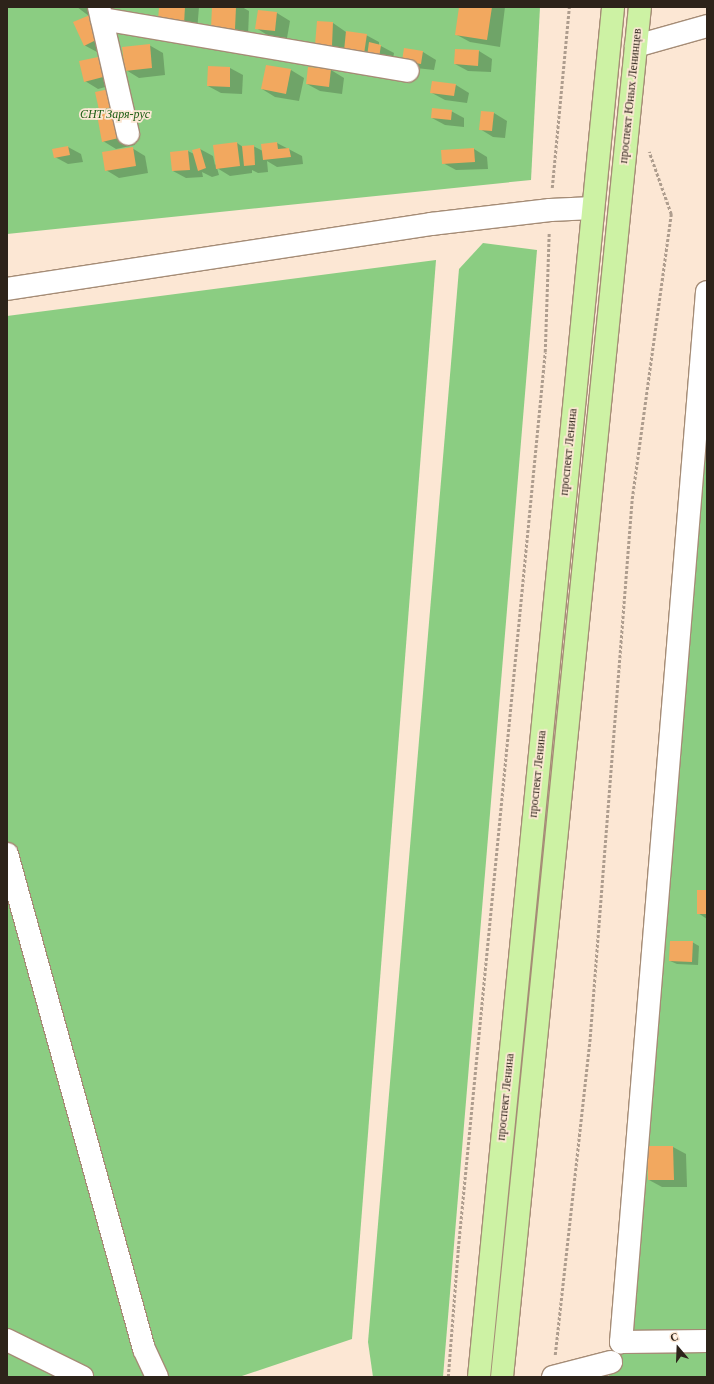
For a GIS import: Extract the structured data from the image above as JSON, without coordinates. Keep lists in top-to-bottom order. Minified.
{"streets":{"main road":["проспект Юных Ленинцев","проспект Ленина"]},"crossings":[["проспект Юных Ленинцев","проспект Ленина"]],"parks":["СНТ Заря-рус"],"north":"top"}
